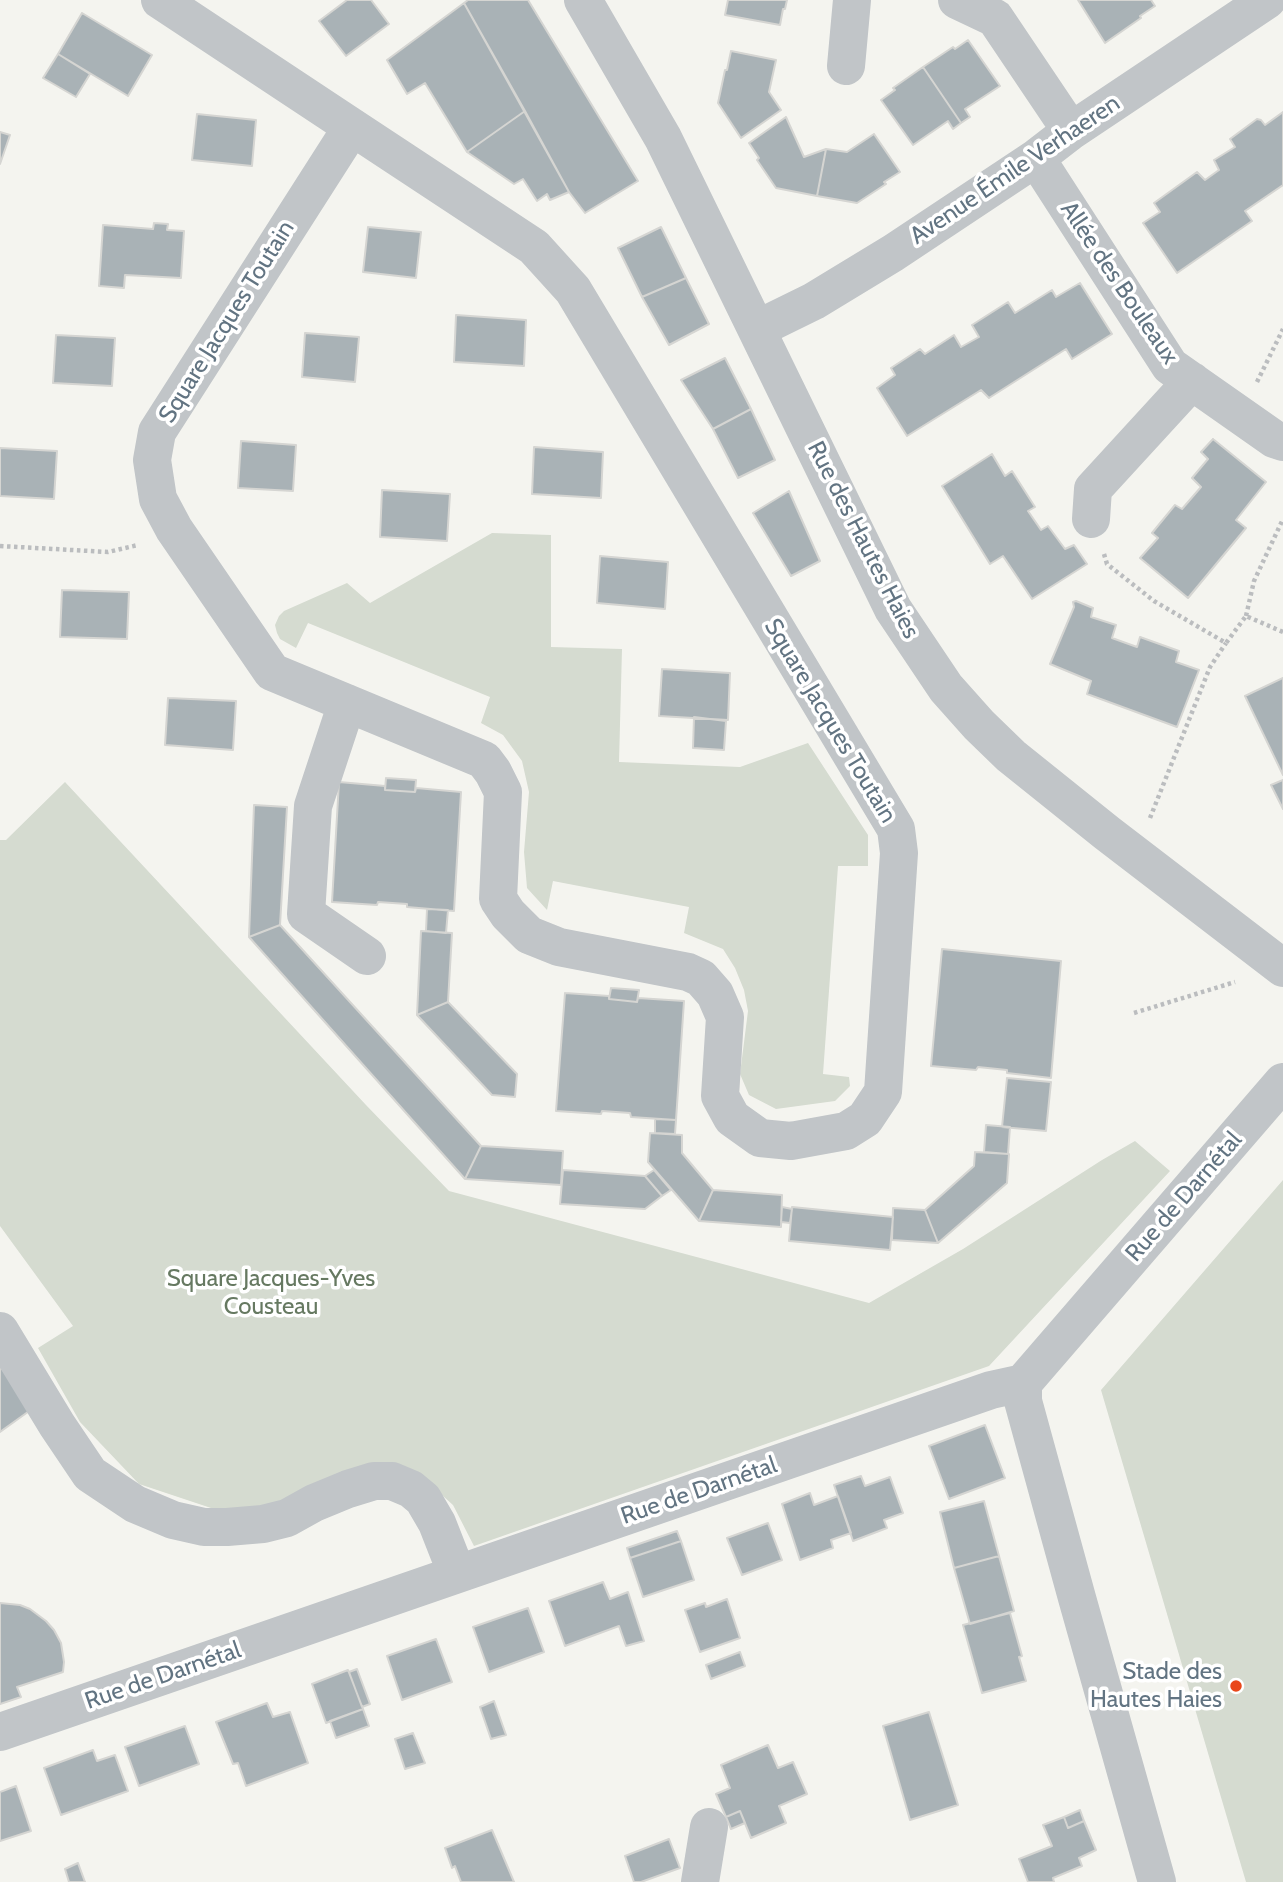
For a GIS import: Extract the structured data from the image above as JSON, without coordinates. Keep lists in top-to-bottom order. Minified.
{"streets":{"street":["Avenue Émile Verhaeren","Allée des Bouleaux","Square Jacques Toutain","Rue des Hautes Haies","Rue de Darnétal"]},"crossings":[["Avenue Émile Verhaeren","Allée des Bouleaux"],["Avenue Émile Verhaeren","Rue des Hautes Haies"]],"parks":["Square Jacques-Yves Cousteau"],"places":["Stade des Hautes Haies"]}
